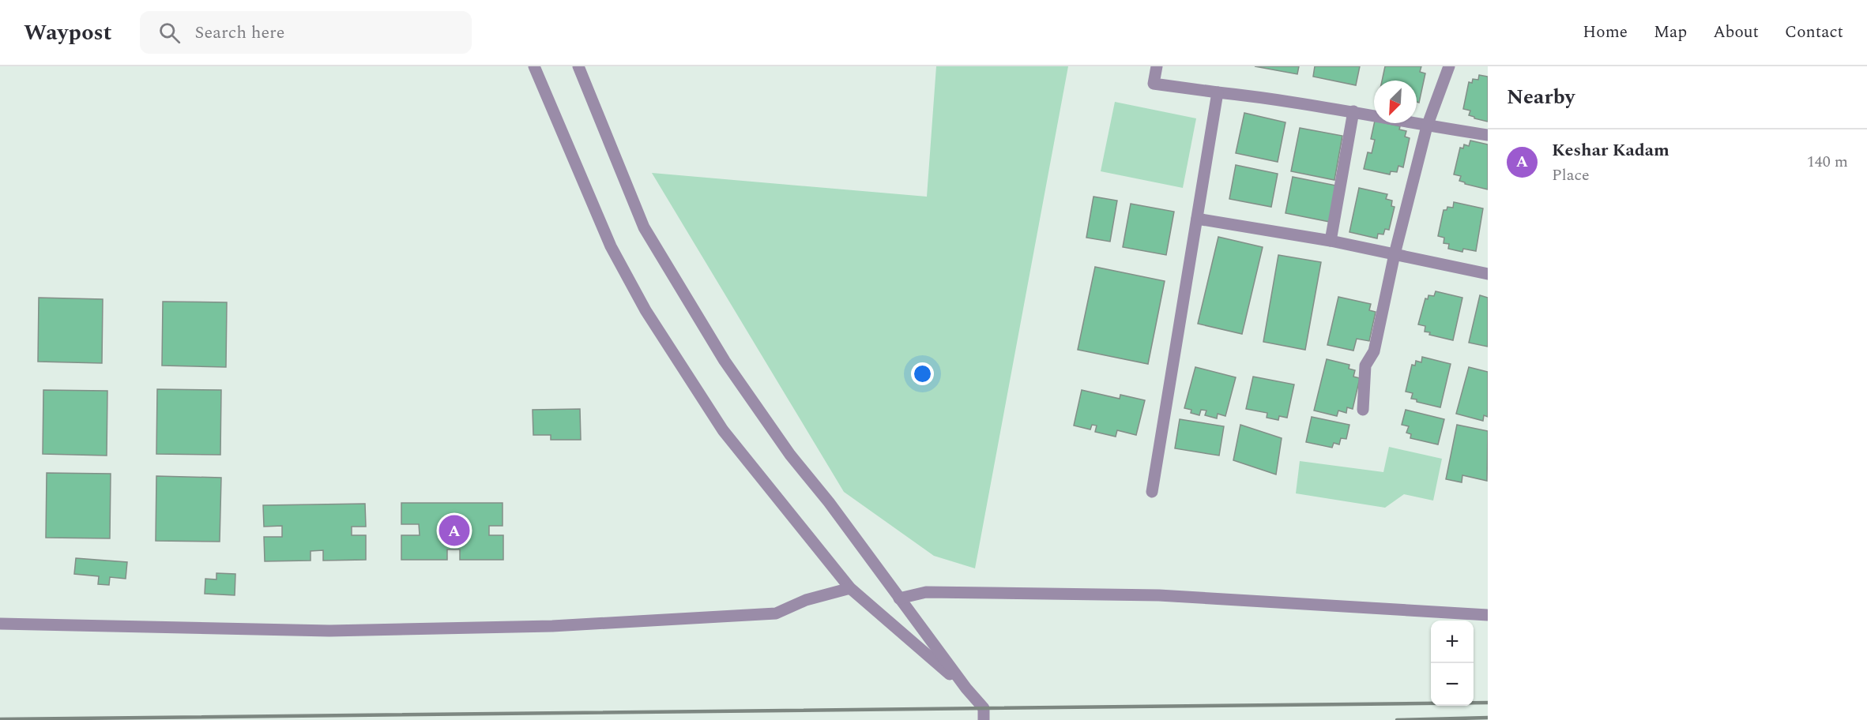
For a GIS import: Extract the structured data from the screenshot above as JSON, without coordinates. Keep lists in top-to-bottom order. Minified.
{"north":"bottom left","page":{"header":"Waypost","search":"Search here","nav":["Home","Map","About","Contact"],"heading":"Nearby","list":[{"mark":"A","name":"Keshar Kadam","note":"Place","value":"140 m"}],"pins":"A","map_buttons":["+","−"]}}
